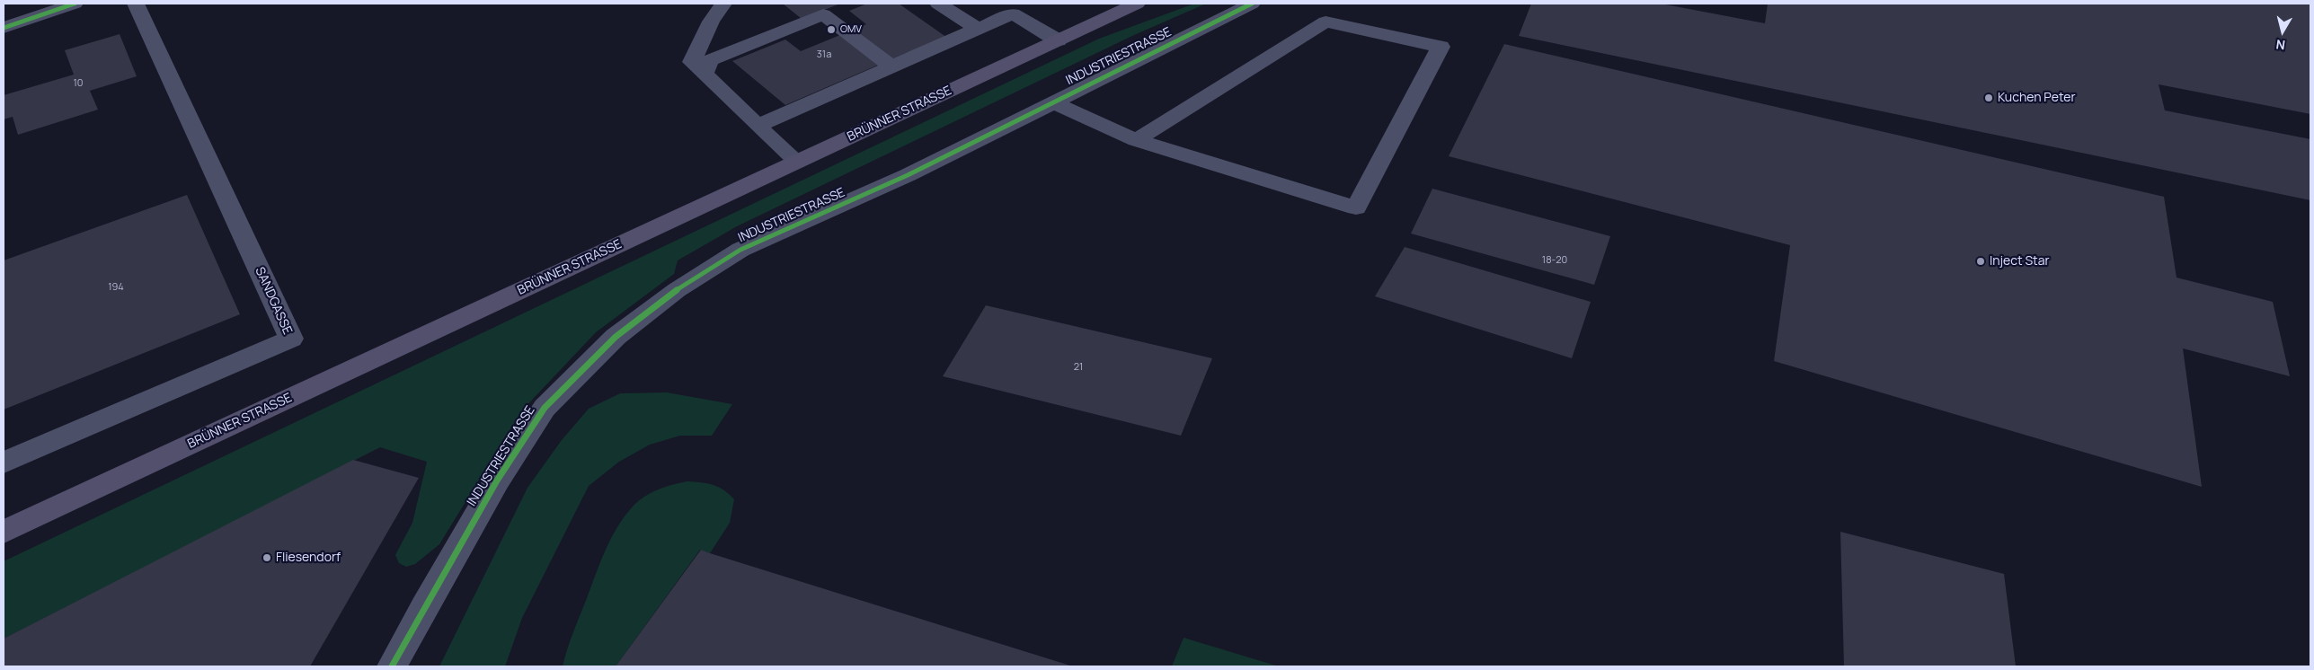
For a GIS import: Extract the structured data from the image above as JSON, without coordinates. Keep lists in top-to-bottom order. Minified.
{"streets":{"main road":["BRÜNNER STRASSE"],"street":["INDUSTRIESTRASSE","SANDGASSE"]},"places":["OMV","Kuchen Peter","Inject Star","Fliesendorf"],"house_numbers":["31a","10","18-20","194","21"],"north":"bottom"}
